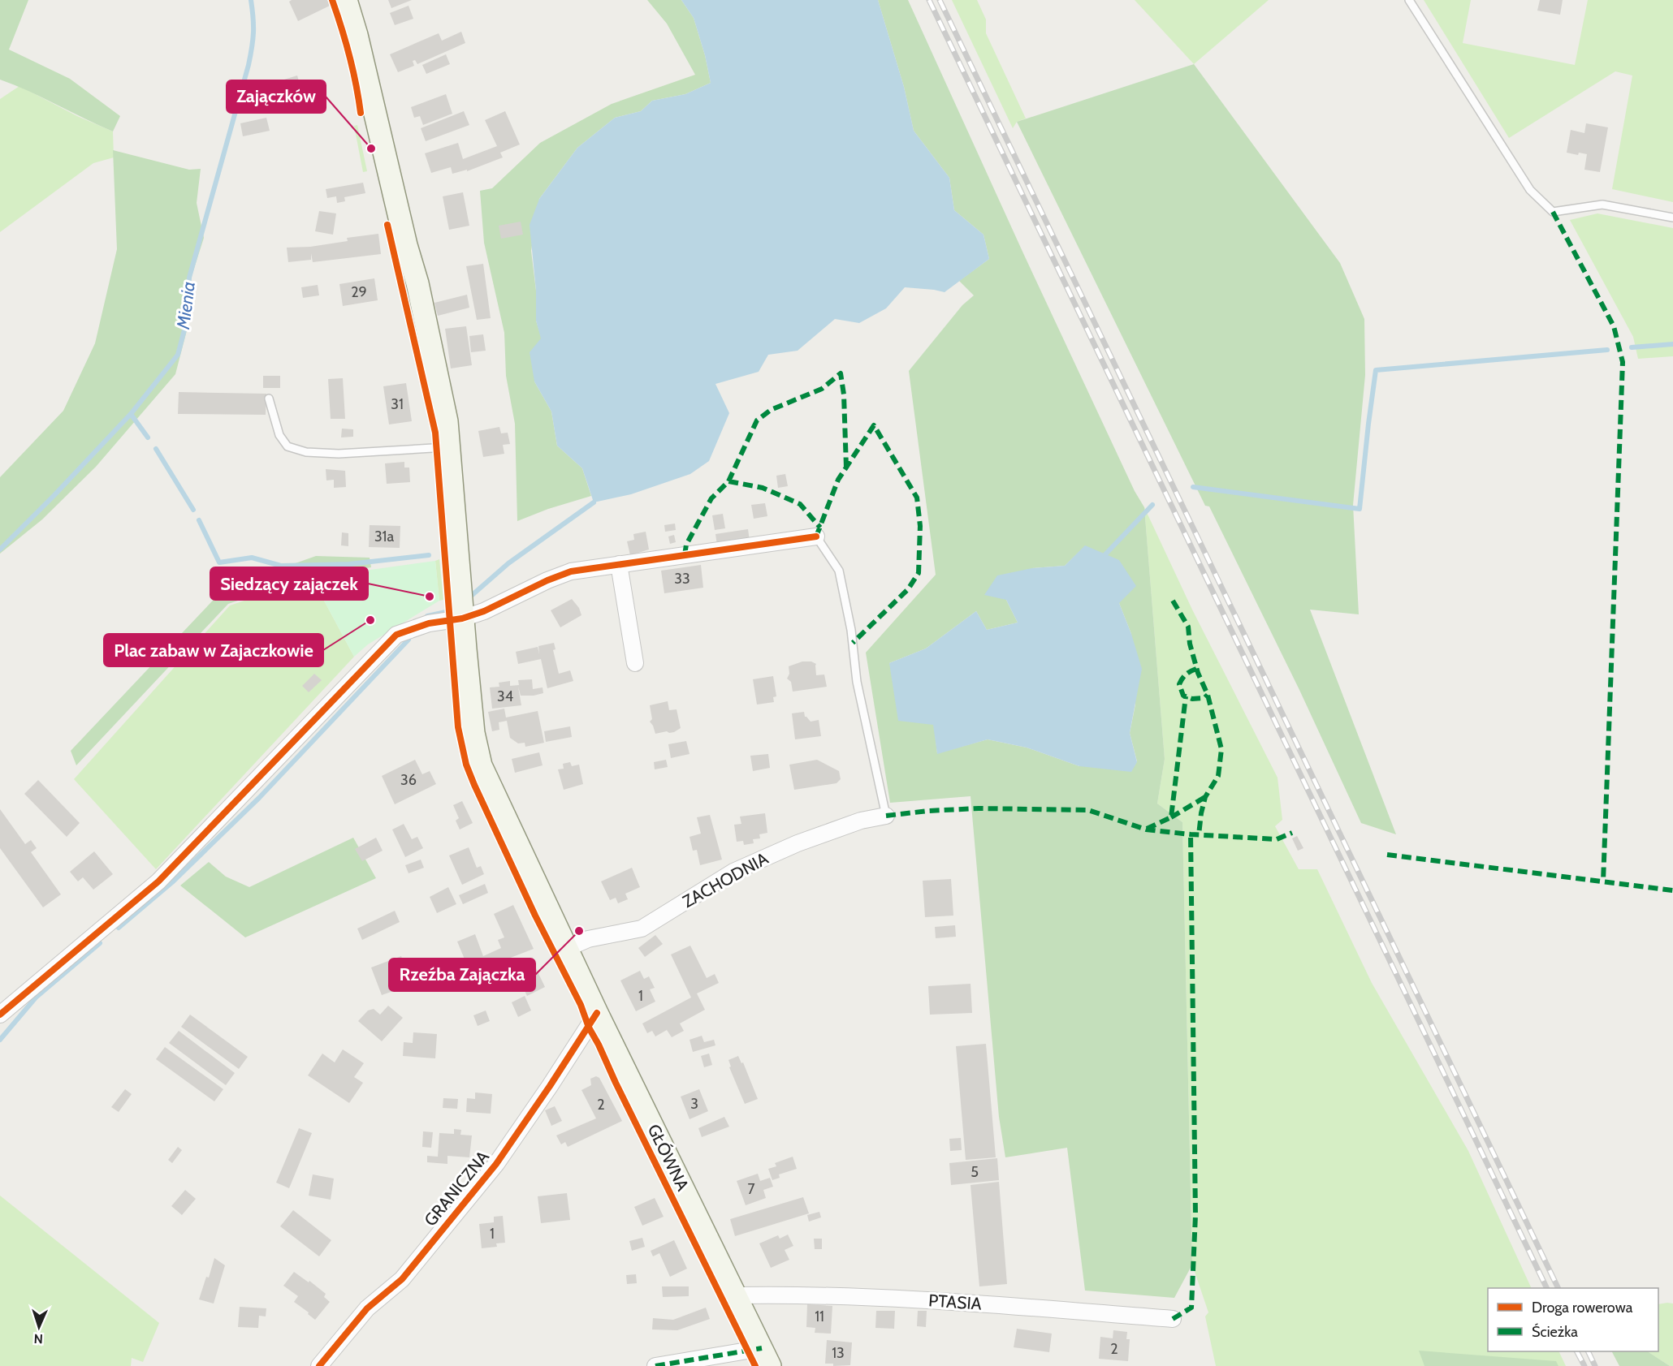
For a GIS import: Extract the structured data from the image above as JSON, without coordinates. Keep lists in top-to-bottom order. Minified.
{"streets":{"main road":["GŁÓWNA"],"street":["ZACHODNIA","GRANICZNA","PTASIA"]},"crossings":[["ZACHODNIA","GŁÓWNA"],["GŁÓWNA","GRANICZNA"],["GŁÓWNA","PTASIA"]],"water":["Mienia"],"places":["Zajączków","Siedzący zajączek","Plac zabaw w Zajaczkowie","Rzeźba Zajączka"],"house_numbers":["29","31","31a","33","34","36","1","3","2","5","7","1","11","2","13"],"legend":["Droga rowerowa","Ścieżka"],"north":"bottom"}
